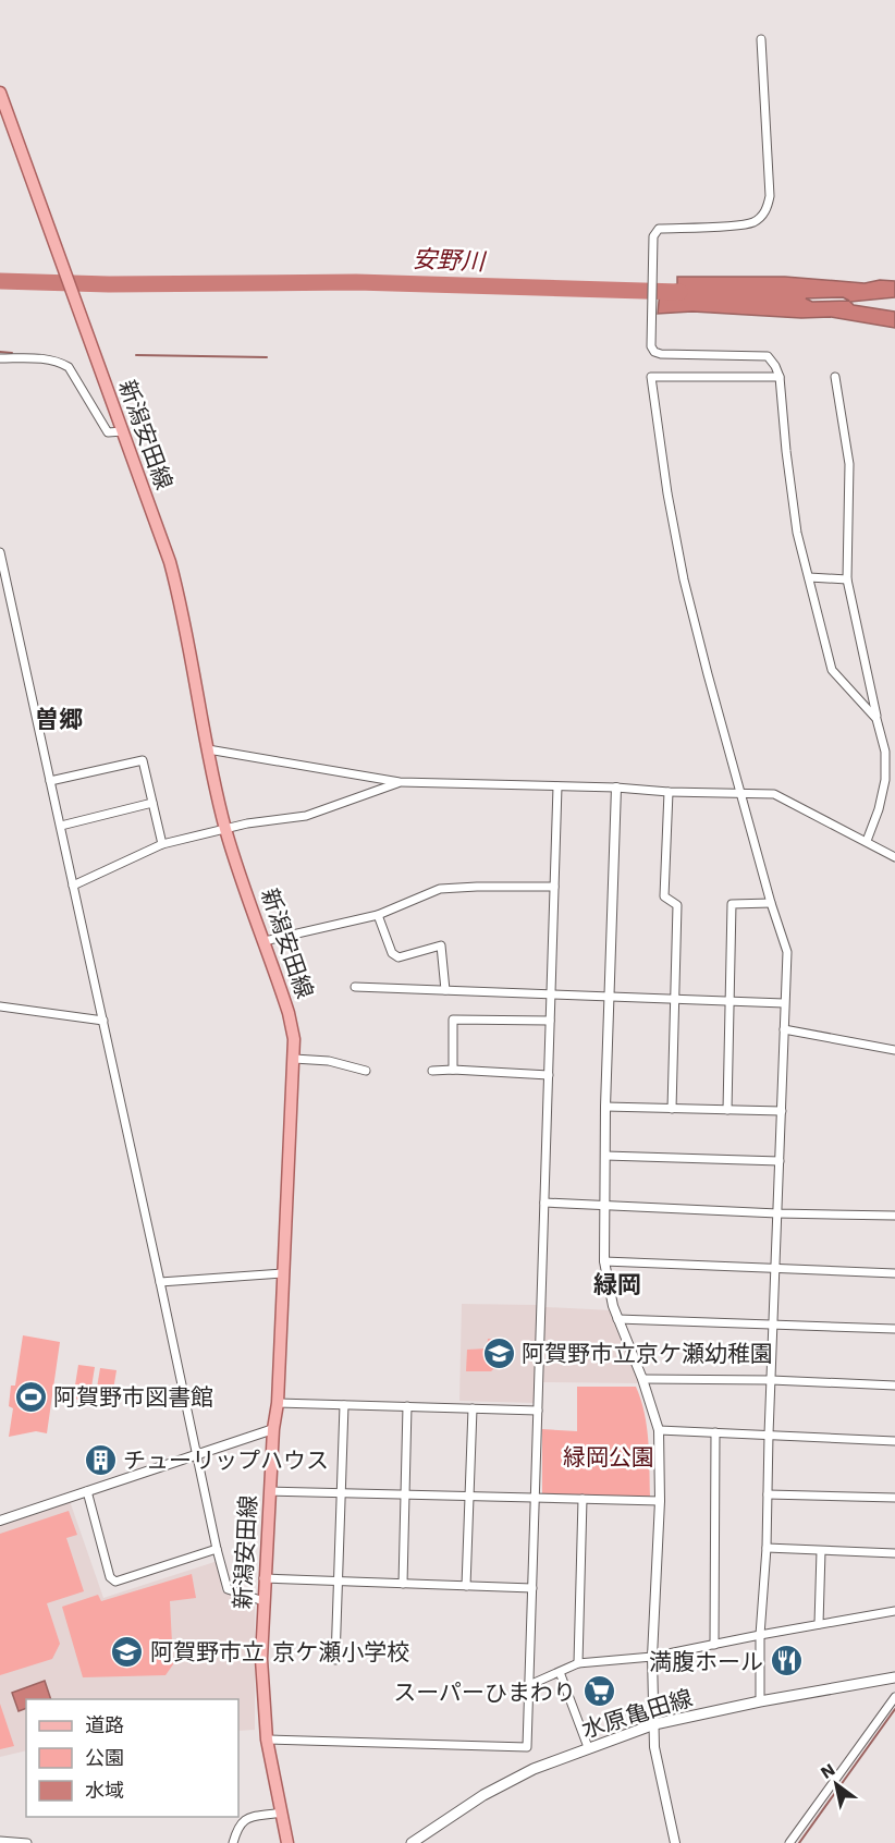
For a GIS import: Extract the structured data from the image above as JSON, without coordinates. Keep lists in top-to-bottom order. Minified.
{"streets":{"main road":["新潟安田線","水原亀田線"]},"districts":["曽郷","緑岡"],"water":["安野川"],"parks":["緑岡公園"],"places":{"school or university":["阿賀野市立京ケ瀬幼稚園","阿賀野市立 京ケ瀬小学校"],"sports":["阿賀野市図書館"],"building":["チューリップハウス"],"restaurant":["満腹ホール"],"supermarket":["スーパーひまわり"]},"legend":["道路","公園","水域"],"north":"top left"}
